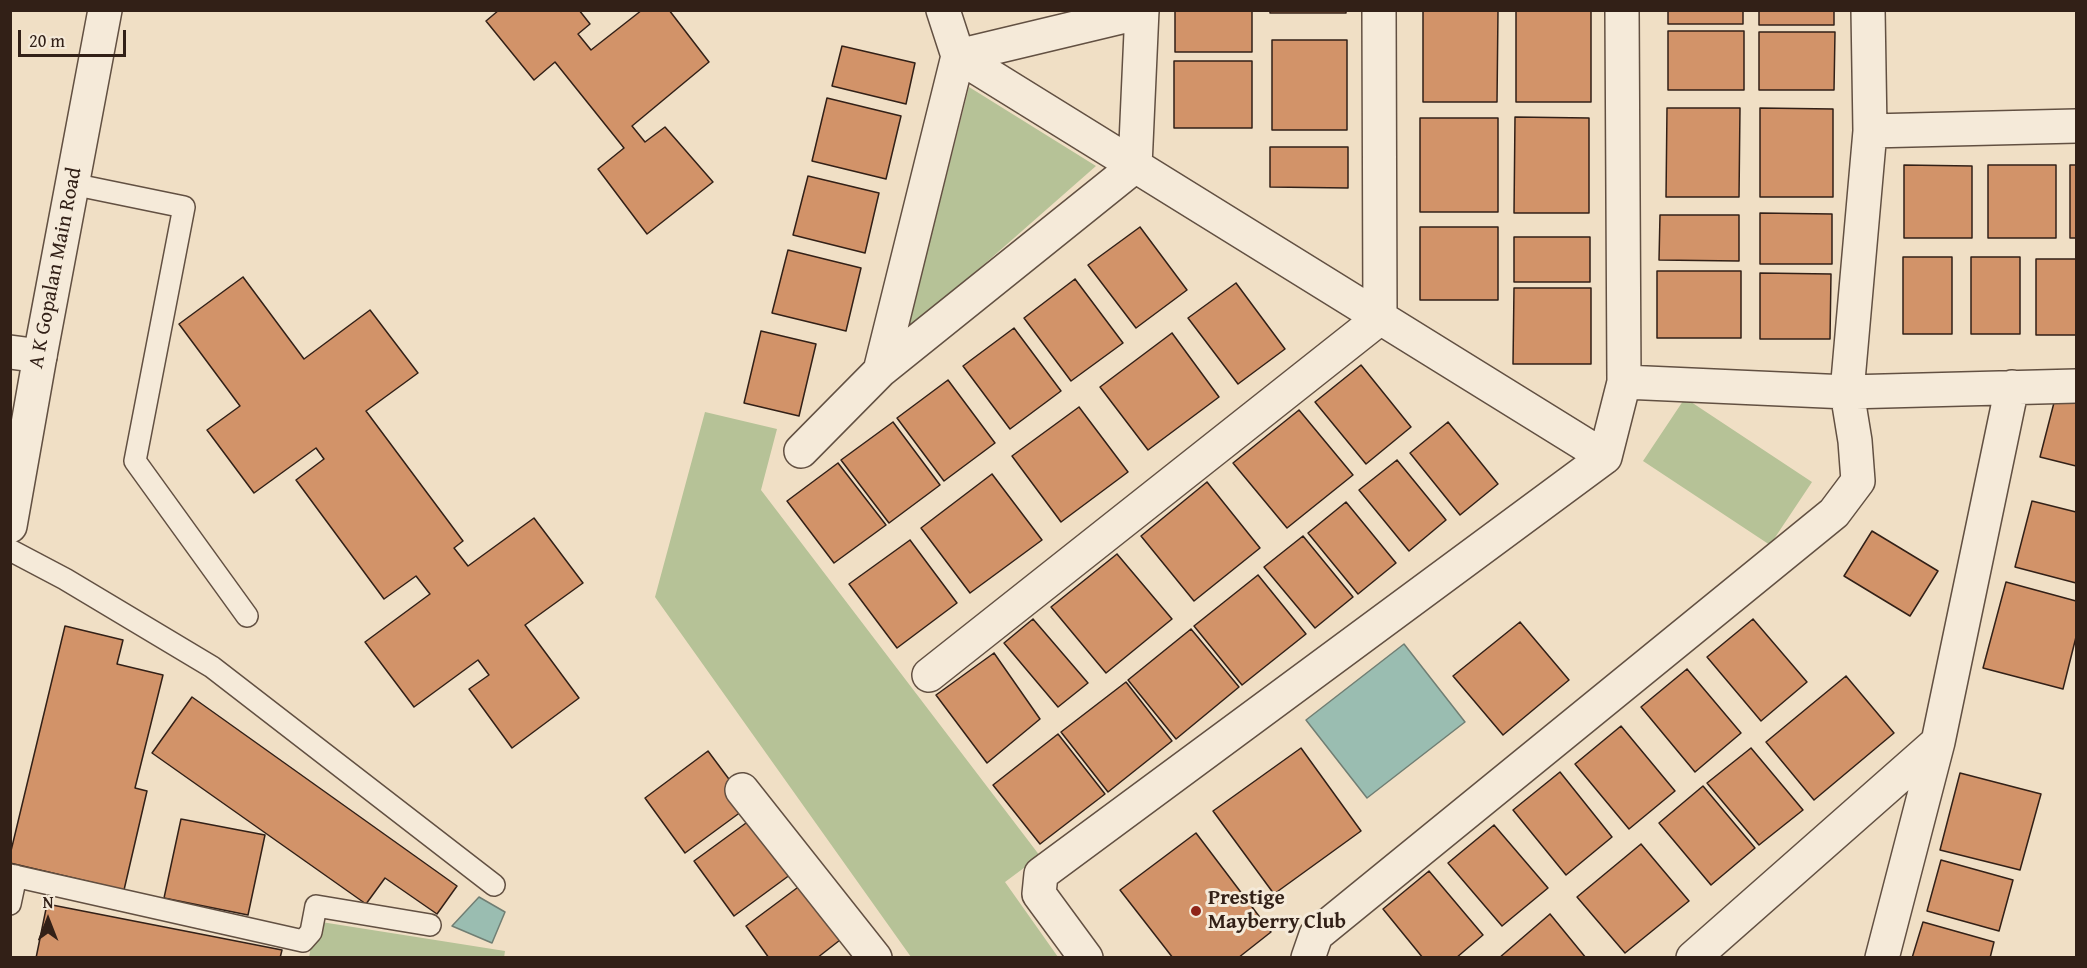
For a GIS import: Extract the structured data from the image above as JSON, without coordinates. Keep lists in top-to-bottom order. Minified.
{"streets":{"street":["A K Gopalan Main Road"]},"places":["Prestige Mayberry Club"],"scale_bar":"20 m","north":"top"}
